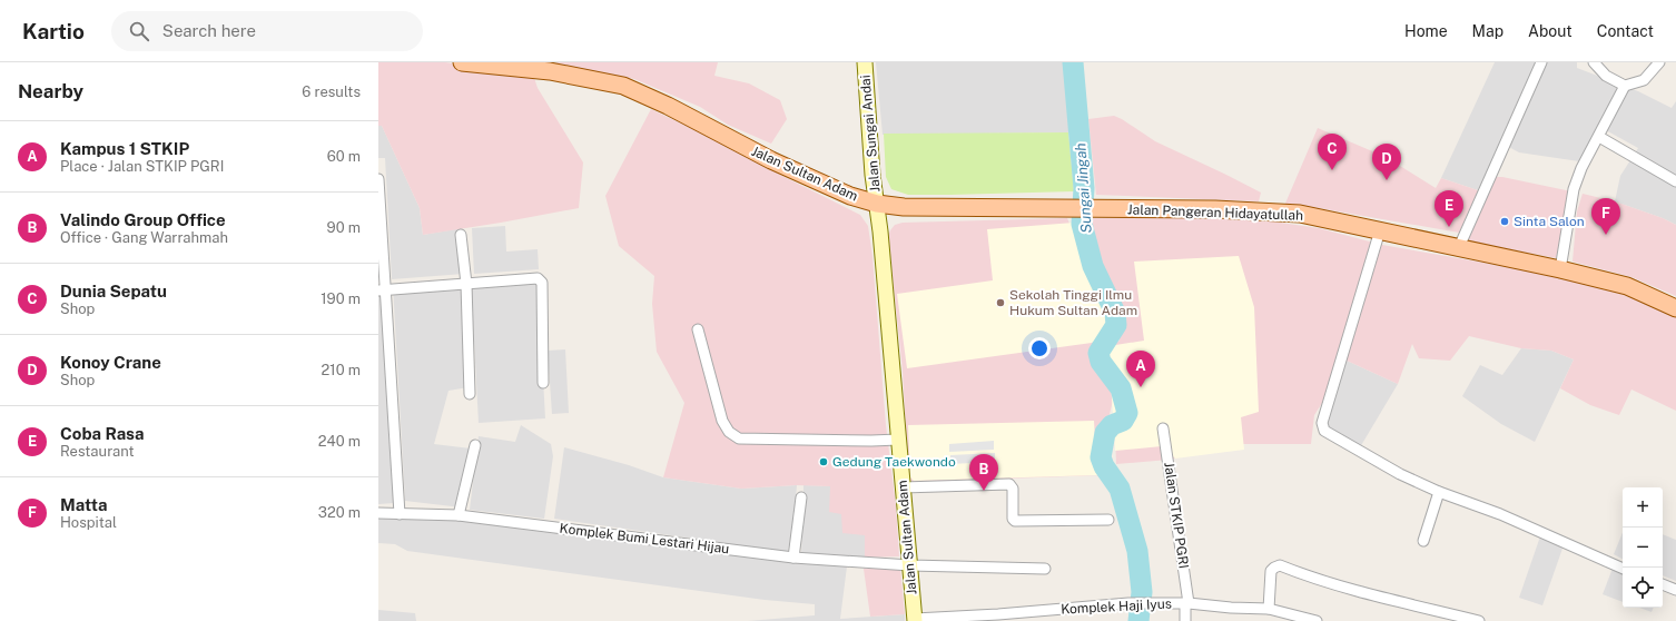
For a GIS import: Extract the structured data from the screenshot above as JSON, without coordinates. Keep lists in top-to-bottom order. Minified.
{"streets":{"main road":["Jalan Sungai Andai","Jalan Sultan Adam","Jalan Pangeran Hidayatullah"],"street":["Jalan STKIP PGRI","Komplek Bumi Lestari Hijau","Komplek Haji Iyus"]},"crossings":[["Jalan Sungai Andai","Jalan Sultan Adam"],["Jalan Sungai Andai","Jalan Pangeran Hidayatullah"],["Jalan Sultan Adam","Jalan Pangeran Hidayatullah"],["Jalan Sultan Adam","Komplek Bumi Lestari Hijau"],["Jalan Sultan Adam","Komplek Haji Iyus"],["Jalan STKIP PGRI","Komplek Haji Iyus"]],"water":["Sungai Jingah"],"places":["Sinta Salon","Sekolah Tinggi Ilmu Hukum Sultan Adam","Gedung Taekwondo"],"page":{"header":"Kartio","search":"Search here","nav":["Home","Map","About","Contact"],"heading":["Nearby","6 results"],"list":[{"mark":"A","name":"Kampus 1 STKIP","note":"Place · Jalan STKIP PGRI","value":"60 m"},{"mark":"B","name":"Valindo Group Office","note":"Office · Gang Warrahmah","value":"90 m"},{"mark":"C","name":"Dunia Sepatu","note":"Shop","value":"190 m"},{"mark":"D","name":"Konoy Crane","note":"Shop","value":"210 m"},{"mark":"E","name":"Coba Rasa","note":"Restaurant","value":"240 m"},{"mark":"F","name":"Matta","note":"Hospital","value":"320 m"}],"pins":["C","D","E","F","A","B"],"map_buttons":["+","−"]}}
